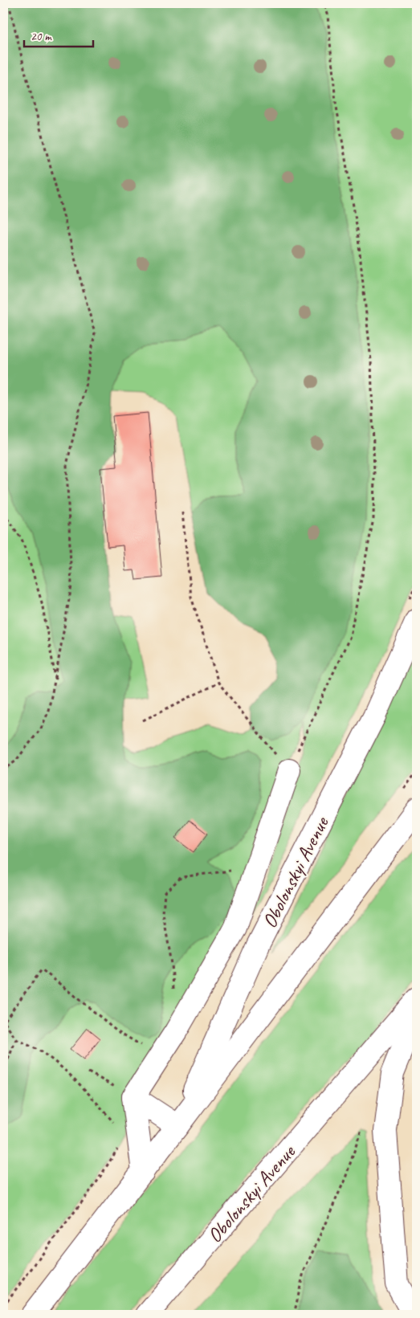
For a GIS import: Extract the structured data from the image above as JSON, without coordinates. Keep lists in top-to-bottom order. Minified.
{"streets":{"main road":["Obolonskyi Avenue"]},"scale_bar":"20 m"}
